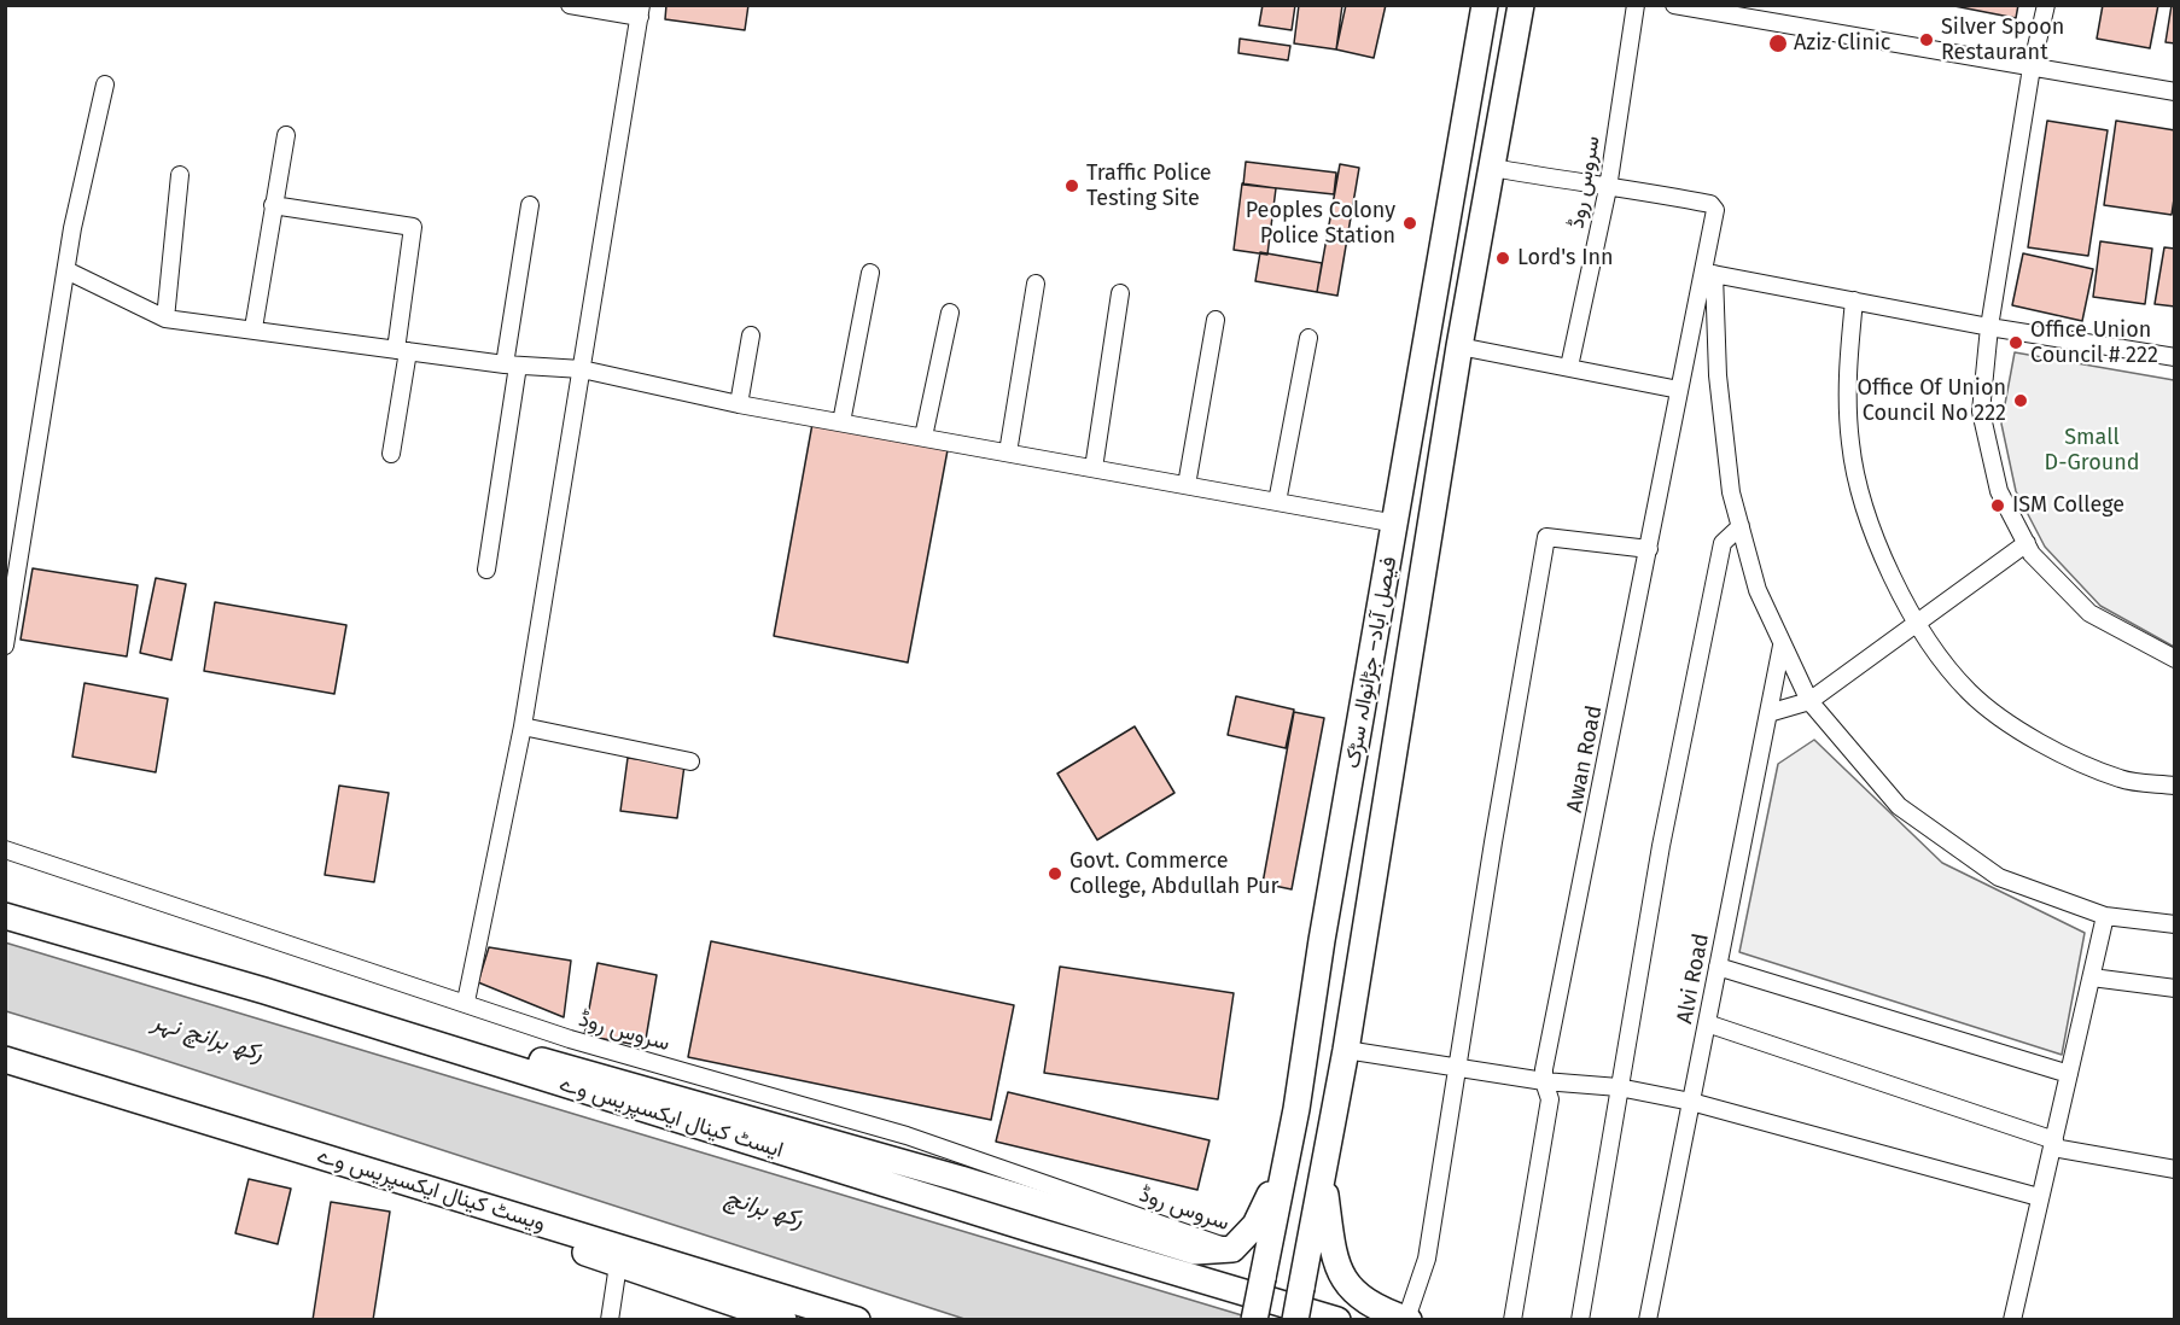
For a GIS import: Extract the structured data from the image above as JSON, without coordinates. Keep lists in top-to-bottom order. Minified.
{"streets":{"main road":["فیصل آباد– جڑانوالہ سڑک","ایسٹ کینال ایکسپریس وے","ویسٹ کینال ایکسپریس وے"],"street":["سروس روڈ","Awan Road","Alvi Road"]},"crossings":[["سروس روڈ","Awan Road"]],"water":["رکھ برانچ نہر","رکھ برانچ"],"parks":["Small D-Ground"],"places":["Silver Spoon Restaurant","Aziz Clinic","Traffic Police Testing Site","Peoples Colony Police Station","Lord's Inn","Office Union Council # 222","Office Of Union Council No 222","ISM College","Govt. Commerce College, Abdullah Pur"]}
